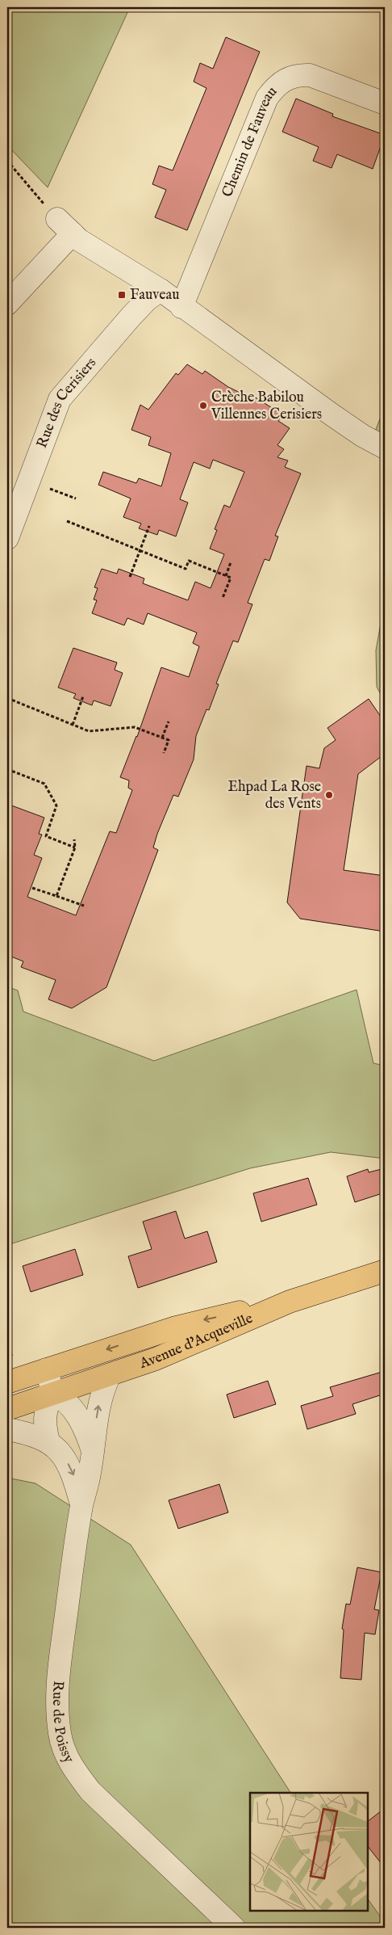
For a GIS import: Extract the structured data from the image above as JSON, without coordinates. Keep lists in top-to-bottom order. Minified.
{"streets":{"main road":["Avenue d'Acqueville"],"street":["Chemin de Fauveau","Rue des Cerisiers","Rue de Poissy"]},"crossings":[["Avenue d'Acqueville","Rue de Poissy"]],"places":{"transit":["Fauveau"],"other":["Crèche Babilou Villennes Cerisiers","Ehpad La Rose des Vents"]}}
